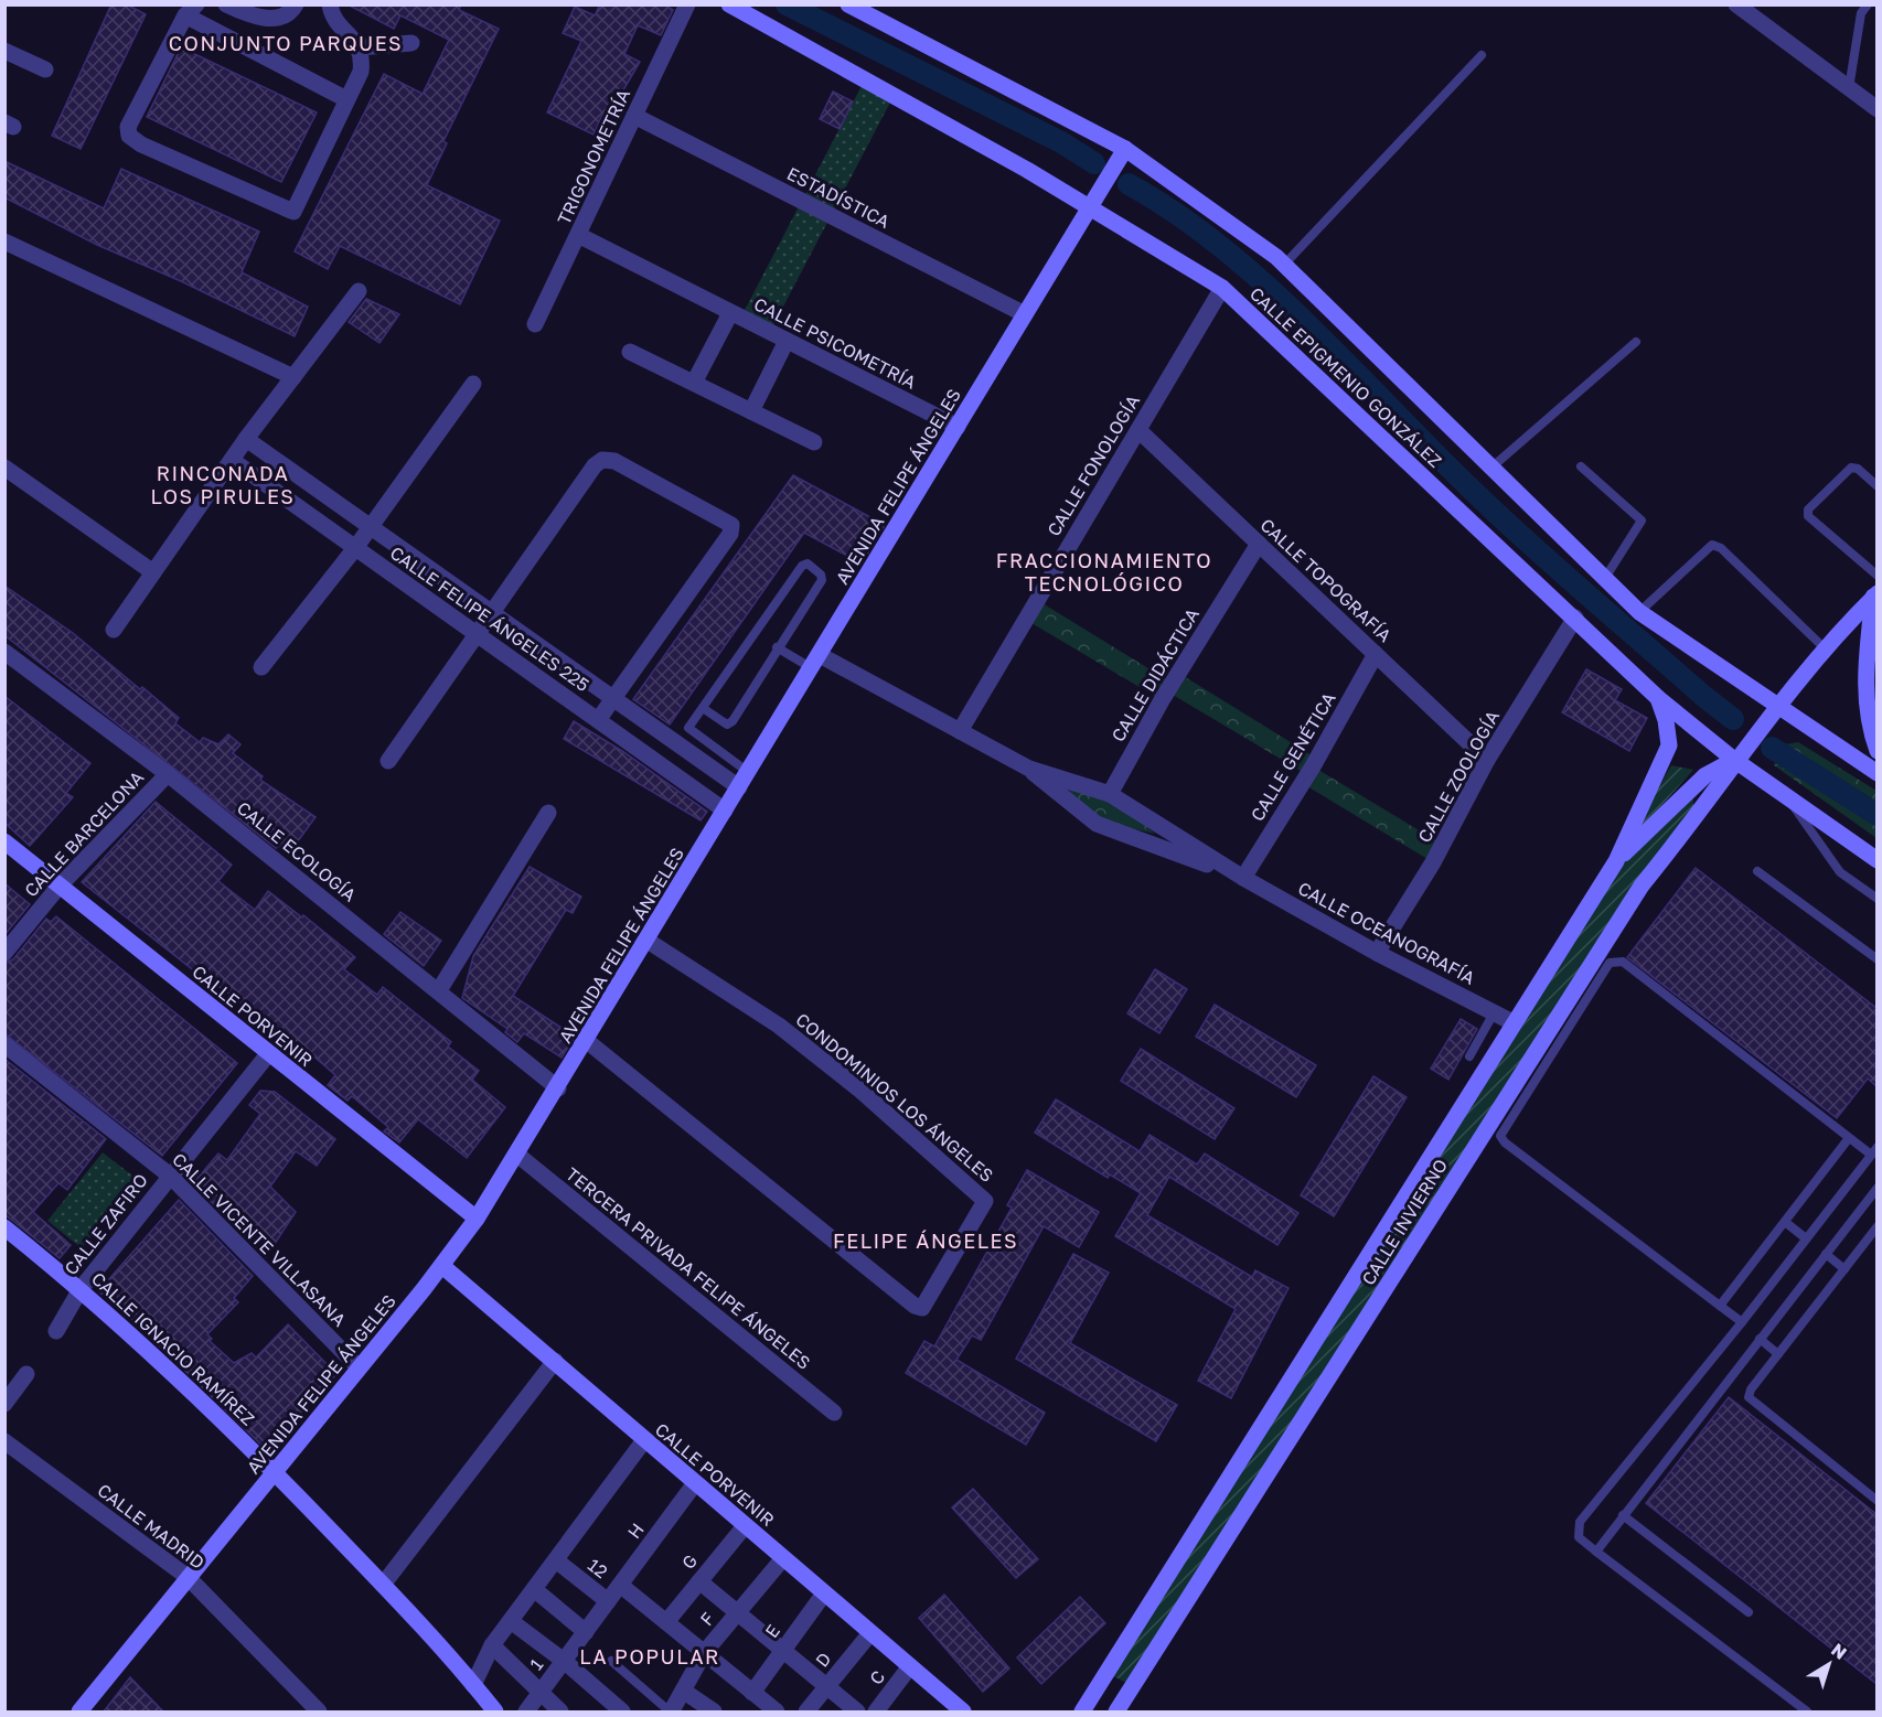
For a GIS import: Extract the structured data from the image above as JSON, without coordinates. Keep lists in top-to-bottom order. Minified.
{"streets":{"street":["TRIGONOMETRÍA","ESTADÍSTICA","CALLE PSICOMETRÍA","CALLE EPIGMENIO GONZÁLEZ","CALLE FONOLOGÍA","AVENIDA FELIPE ÁNGELES","CALLE TOPOGRAFÍA","CALLE FELIPE ÁNGELES 225","CALLE DIDÁCTICA","CALLE GENÉTICA","CALLE ZOOLOGÍA","CALLE BARCELONA","CALLE ECOLOGÍA","CALLE OCEANOGRAFÍA","CALLE PORVENIR","CONDOMINIOS LOS ÁNGELES","CALLE INVIERNO","CALLE ZAFIRO","CALLE VICENTE VILLASANA","TERCERA PRIVADA FELIPE ÁNGELES","CALLE IGNACIO RAMÍREZ","CALLE MADRID","H","G","12","F","E","D","1","C"]},"crossings":[["TRIGONOMETRÍA","ESTADÍSTICA"],["TRIGONOMETRÍA","CALLE PSICOMETRÍA"],["ESTADÍSTICA","AVENIDA FELIPE ÁNGELES"],["CALLE PSICOMETRÍA","AVENIDA FELIPE ÁNGELES"],["CALLE EPIGMENIO GONZÁLEZ","CALLE FONOLOGÍA"],["CALLE EPIGMENIO GONZÁLEZ","AVENIDA FELIPE ÁNGELES"],["CALLE EPIGMENIO GONZÁLEZ","CALLE ZOOLOGÍA"],["CALLE EPIGMENIO GONZÁLEZ","CALLE INVIERNO"],["CALLE FONOLOGÍA","CALLE TOPOGRAFÍA"],["CALLE FONOLOGÍA","CALLE OCEANOGRAFÍA"],["AVENIDA FELIPE ÁNGELES","CALLE FELIPE ÁNGELES 225"],["AVENIDA FELIPE ÁNGELES","CALLE ECOLOGÍA"],["AVENIDA FELIPE ÁNGELES","CALLE OCEANOGRAFÍA"],["AVENIDA FELIPE ÁNGELES","CALLE PORVENIR"],["AVENIDA FELIPE ÁNGELES","CONDOMINIOS LOS ÁNGELES"],["AVENIDA FELIPE ÁNGELES","CALLE VICENTE VILLASANA"],["AVENIDA FELIPE ÁNGELES","TERCERA PRIVADA FELIPE ÁNGELES"],["AVENIDA FELIPE ÁNGELES","CALLE IGNACIO RAMÍREZ"],["AVENIDA FELIPE ÁNGELES","CALLE MADRID"],["CALLE TOPOGRAFÍA","CALLE DIDÁCTICA"],["CALLE TOPOGRAFÍA","CALLE GENÉTICA"],["CALLE TOPOGRAFÍA","CALLE ZOOLOGÍA"],["CALLE DIDÁCTICA","CALLE OCEANOGRAFÍA"],["CALLE GENÉTICA","CALLE OCEANOGRAFÍA"],["CALLE ZOOLOGÍA","CALLE OCEANOGRAFÍA"],["CALLE BARCELONA","CALLE ECOLOGÍA"],["CALLE BARCELONA","CALLE PORVENIR"],["CALLE OCEANOGRAFÍA","CALLE INVIERNO"],["CALLE PORVENIR","CALLE ZAFIRO"],["CALLE PORVENIR","H"],["CALLE PORVENIR","G"],["CALLE PORVENIR","F"],["CALLE PORVENIR","E"],["CALLE PORVENIR","D"],["CALLE PORVENIR","C"],["CALLE ZAFIRO","CALLE VICENTE VILLASANA"],["CALLE ZAFIRO","CALLE IGNACIO RAMÍREZ"],["H","12"],["12","1"]],"districts":["CONJUNTO PARQUES","RINCONADA LOS PIRULES","FRACCIONAMIENTO TECNOLÓGICO","FELIPE ÁNGELES","LA POPULAR"],"north":"top right"}
